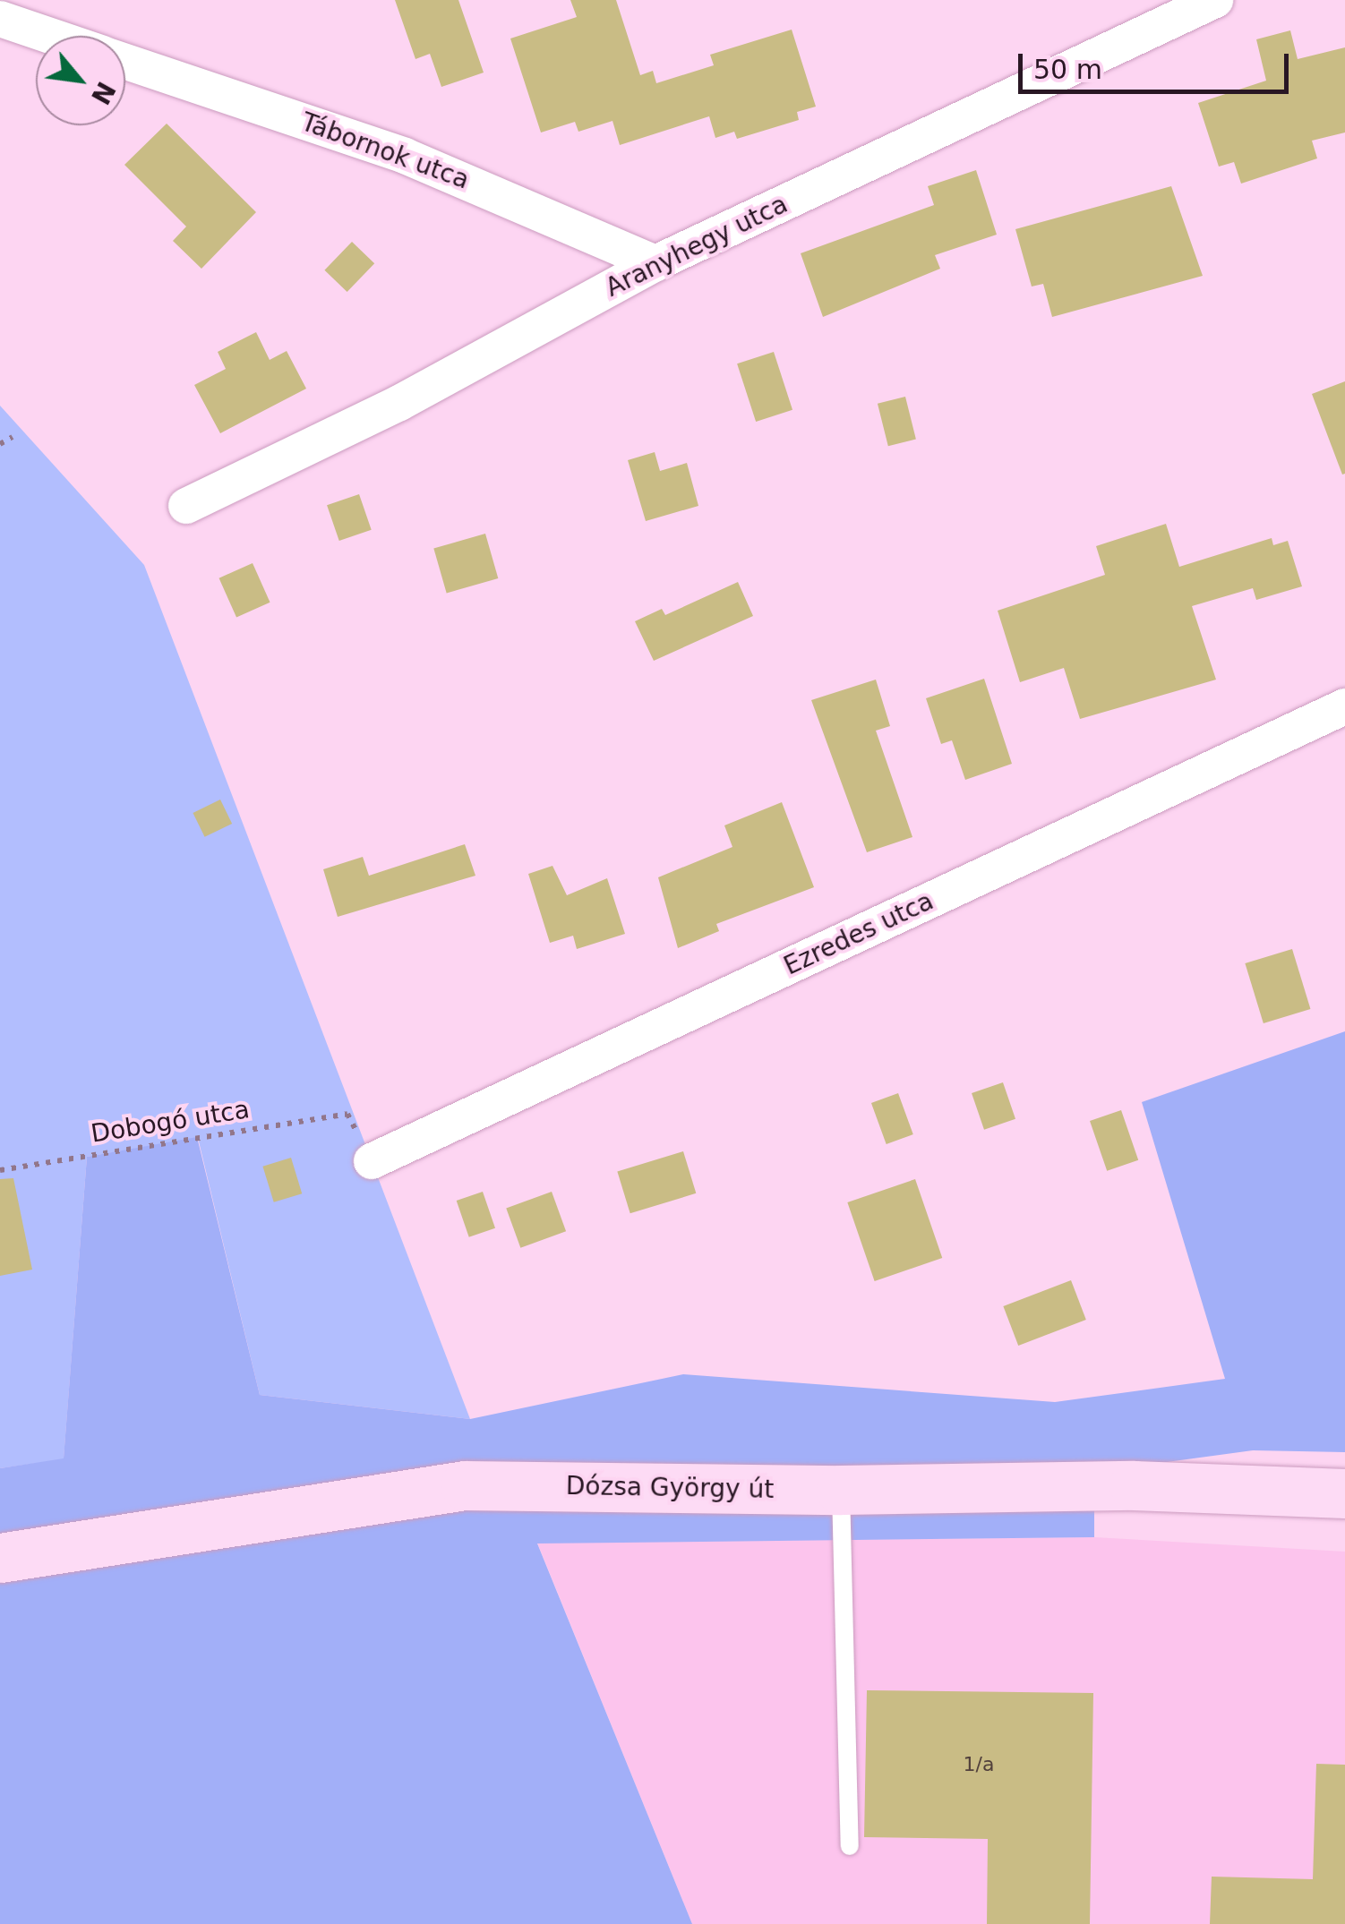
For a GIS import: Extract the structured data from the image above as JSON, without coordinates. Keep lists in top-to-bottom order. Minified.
{"streets":{"main road":["Dózsa György út"],"street":["Tábornok utca","Aranyhegy utca","Ezredes utca"],"path":["Dobogó utca"]},"crossings":[["Tábornok utca","Aranyhegy utca"]],"house_numbers":["1/a"],"scale_bar":"50 m","north":"bottom right"}
